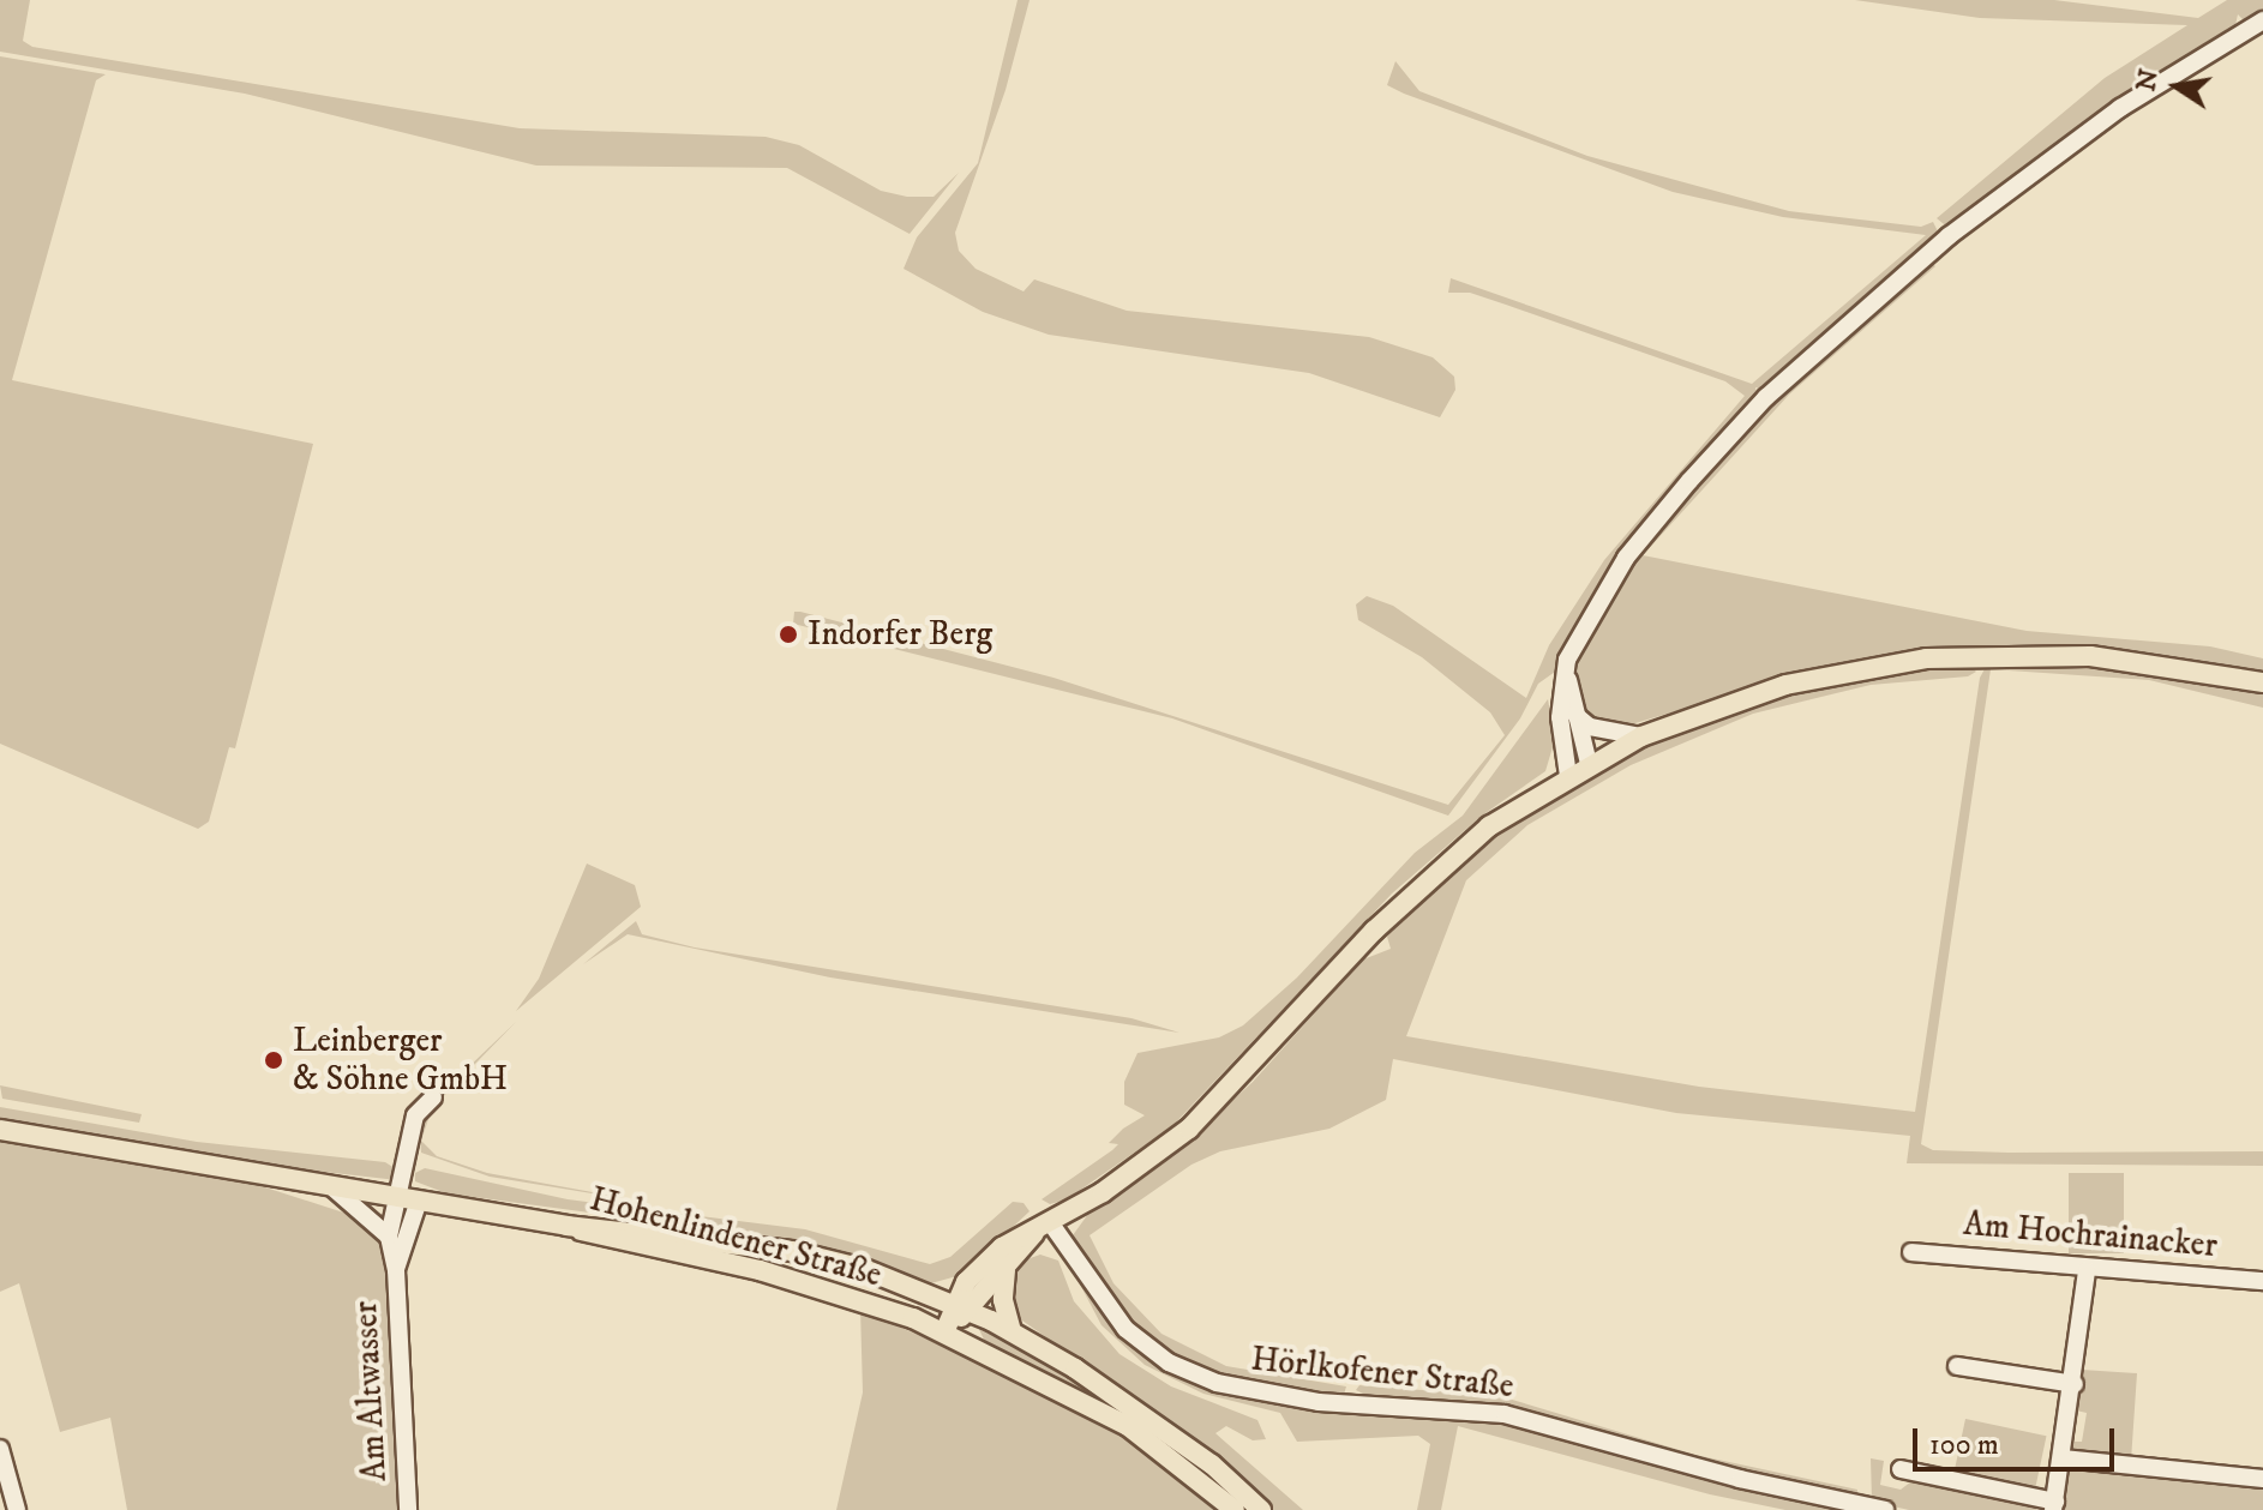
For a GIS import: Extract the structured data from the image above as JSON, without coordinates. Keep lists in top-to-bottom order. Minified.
{"streets":{"main road":["Hohenlindener Straße"],"street":["Am Hochrainacker","Hörlkofener Straße","Am Altwasser"]},"crossings":[["Hohenlindener Straße","Am Altwasser"]],"places":["Indorfer Berg","Leinberger & Söhne GmbH"],"scale_bar":"100 m","north":"left"}
